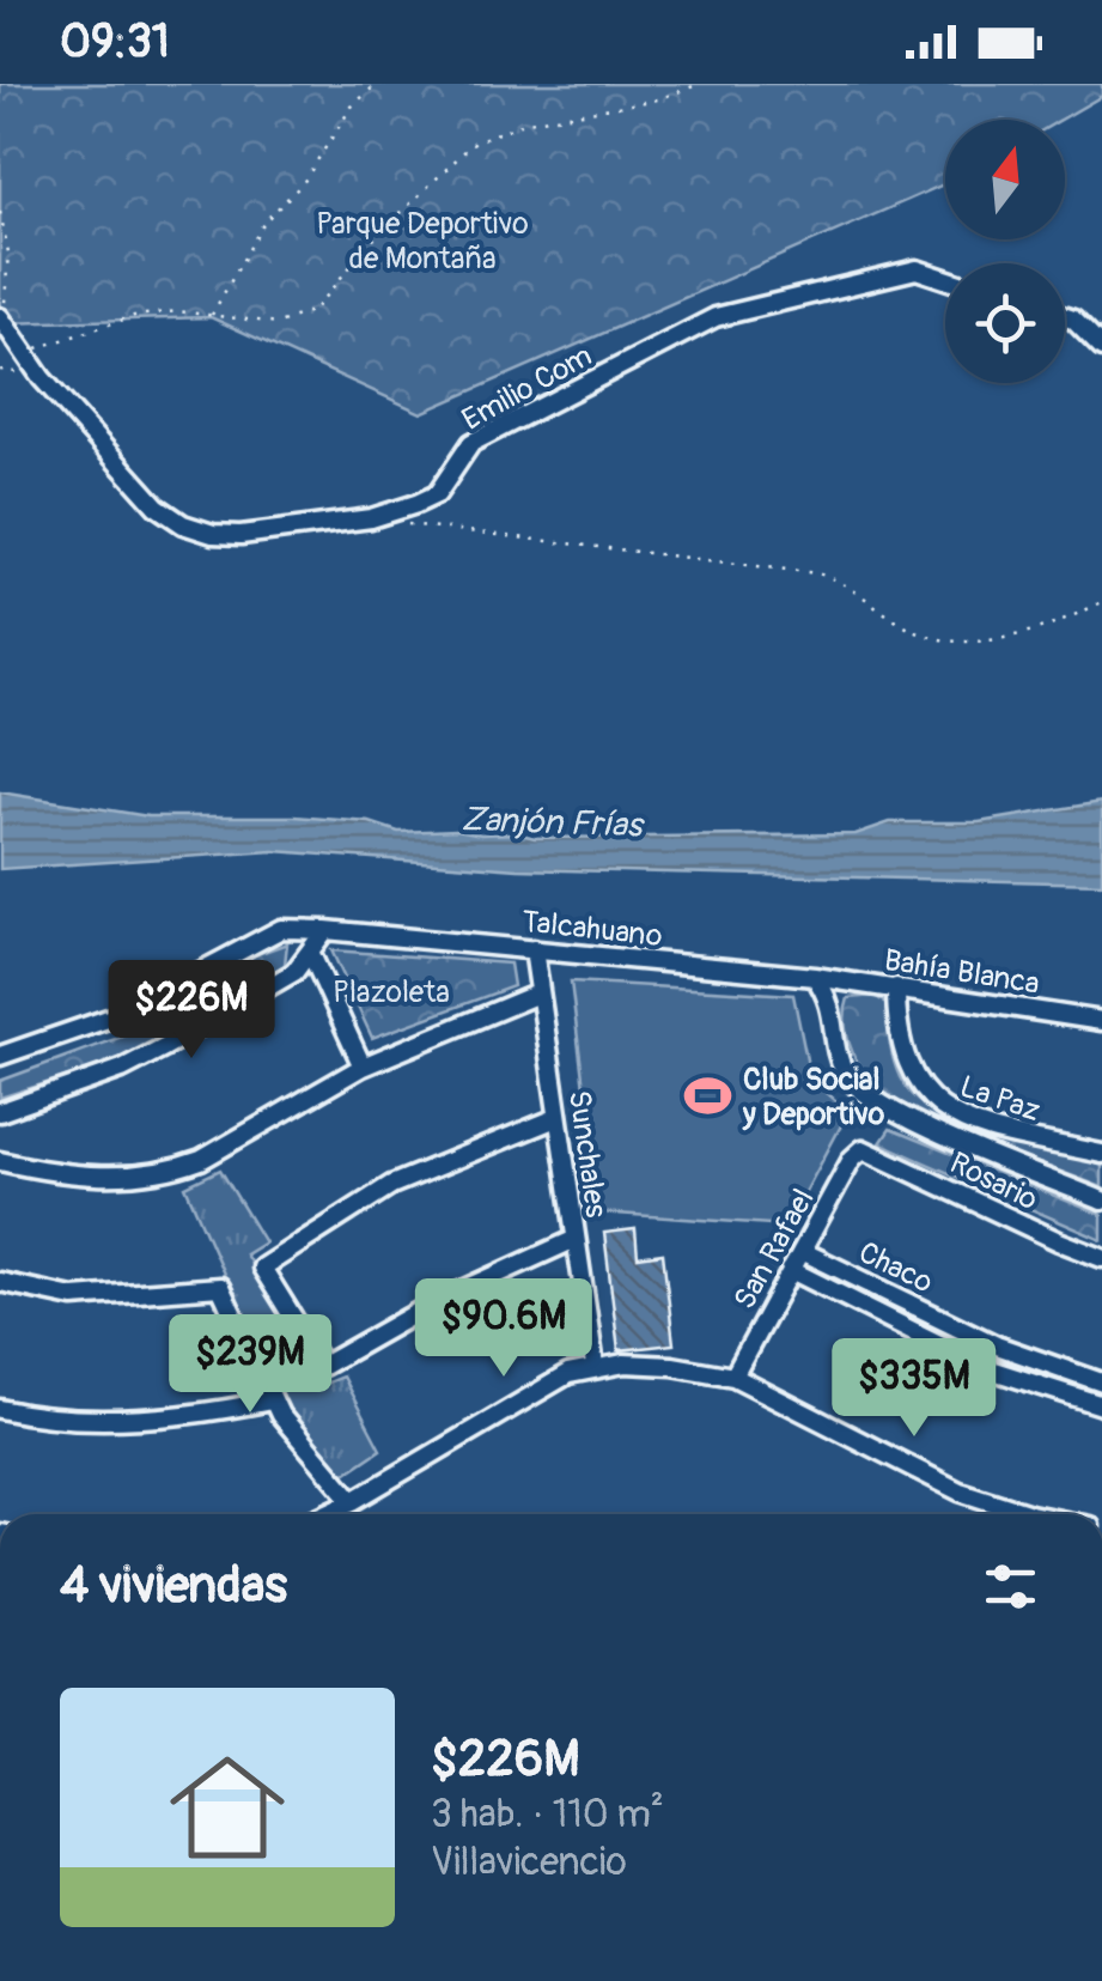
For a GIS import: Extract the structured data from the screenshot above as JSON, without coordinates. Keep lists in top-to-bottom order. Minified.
{"streets":{"street":["Emilio Com","Talcahuano","Bahía Blanca","La Paz","Sunchales","Rosario","San Rafael","Chaco"]},"crossings":[["Talcahuano","Bahía Blanca"],["Talcahuano","Sunchales"],["Bahía Blanca","La Paz"],["Rosario","San Rafael"],["San Rafael","Chaco"]],"water":["Zanjón Frías"],"parks":["Parque Deportivo de Montaña","Plazoleta"],"places":{"sports":["Club Social y Deportivo"]},"north":"top","page":{"status":"09:31","price":["$226M","$90.6M","$239M","$335M"],"heading":"4 viviendas","list":[{"name":"$226M","note":"3 hab. · 110 m² · Villavicencio"}]}}
